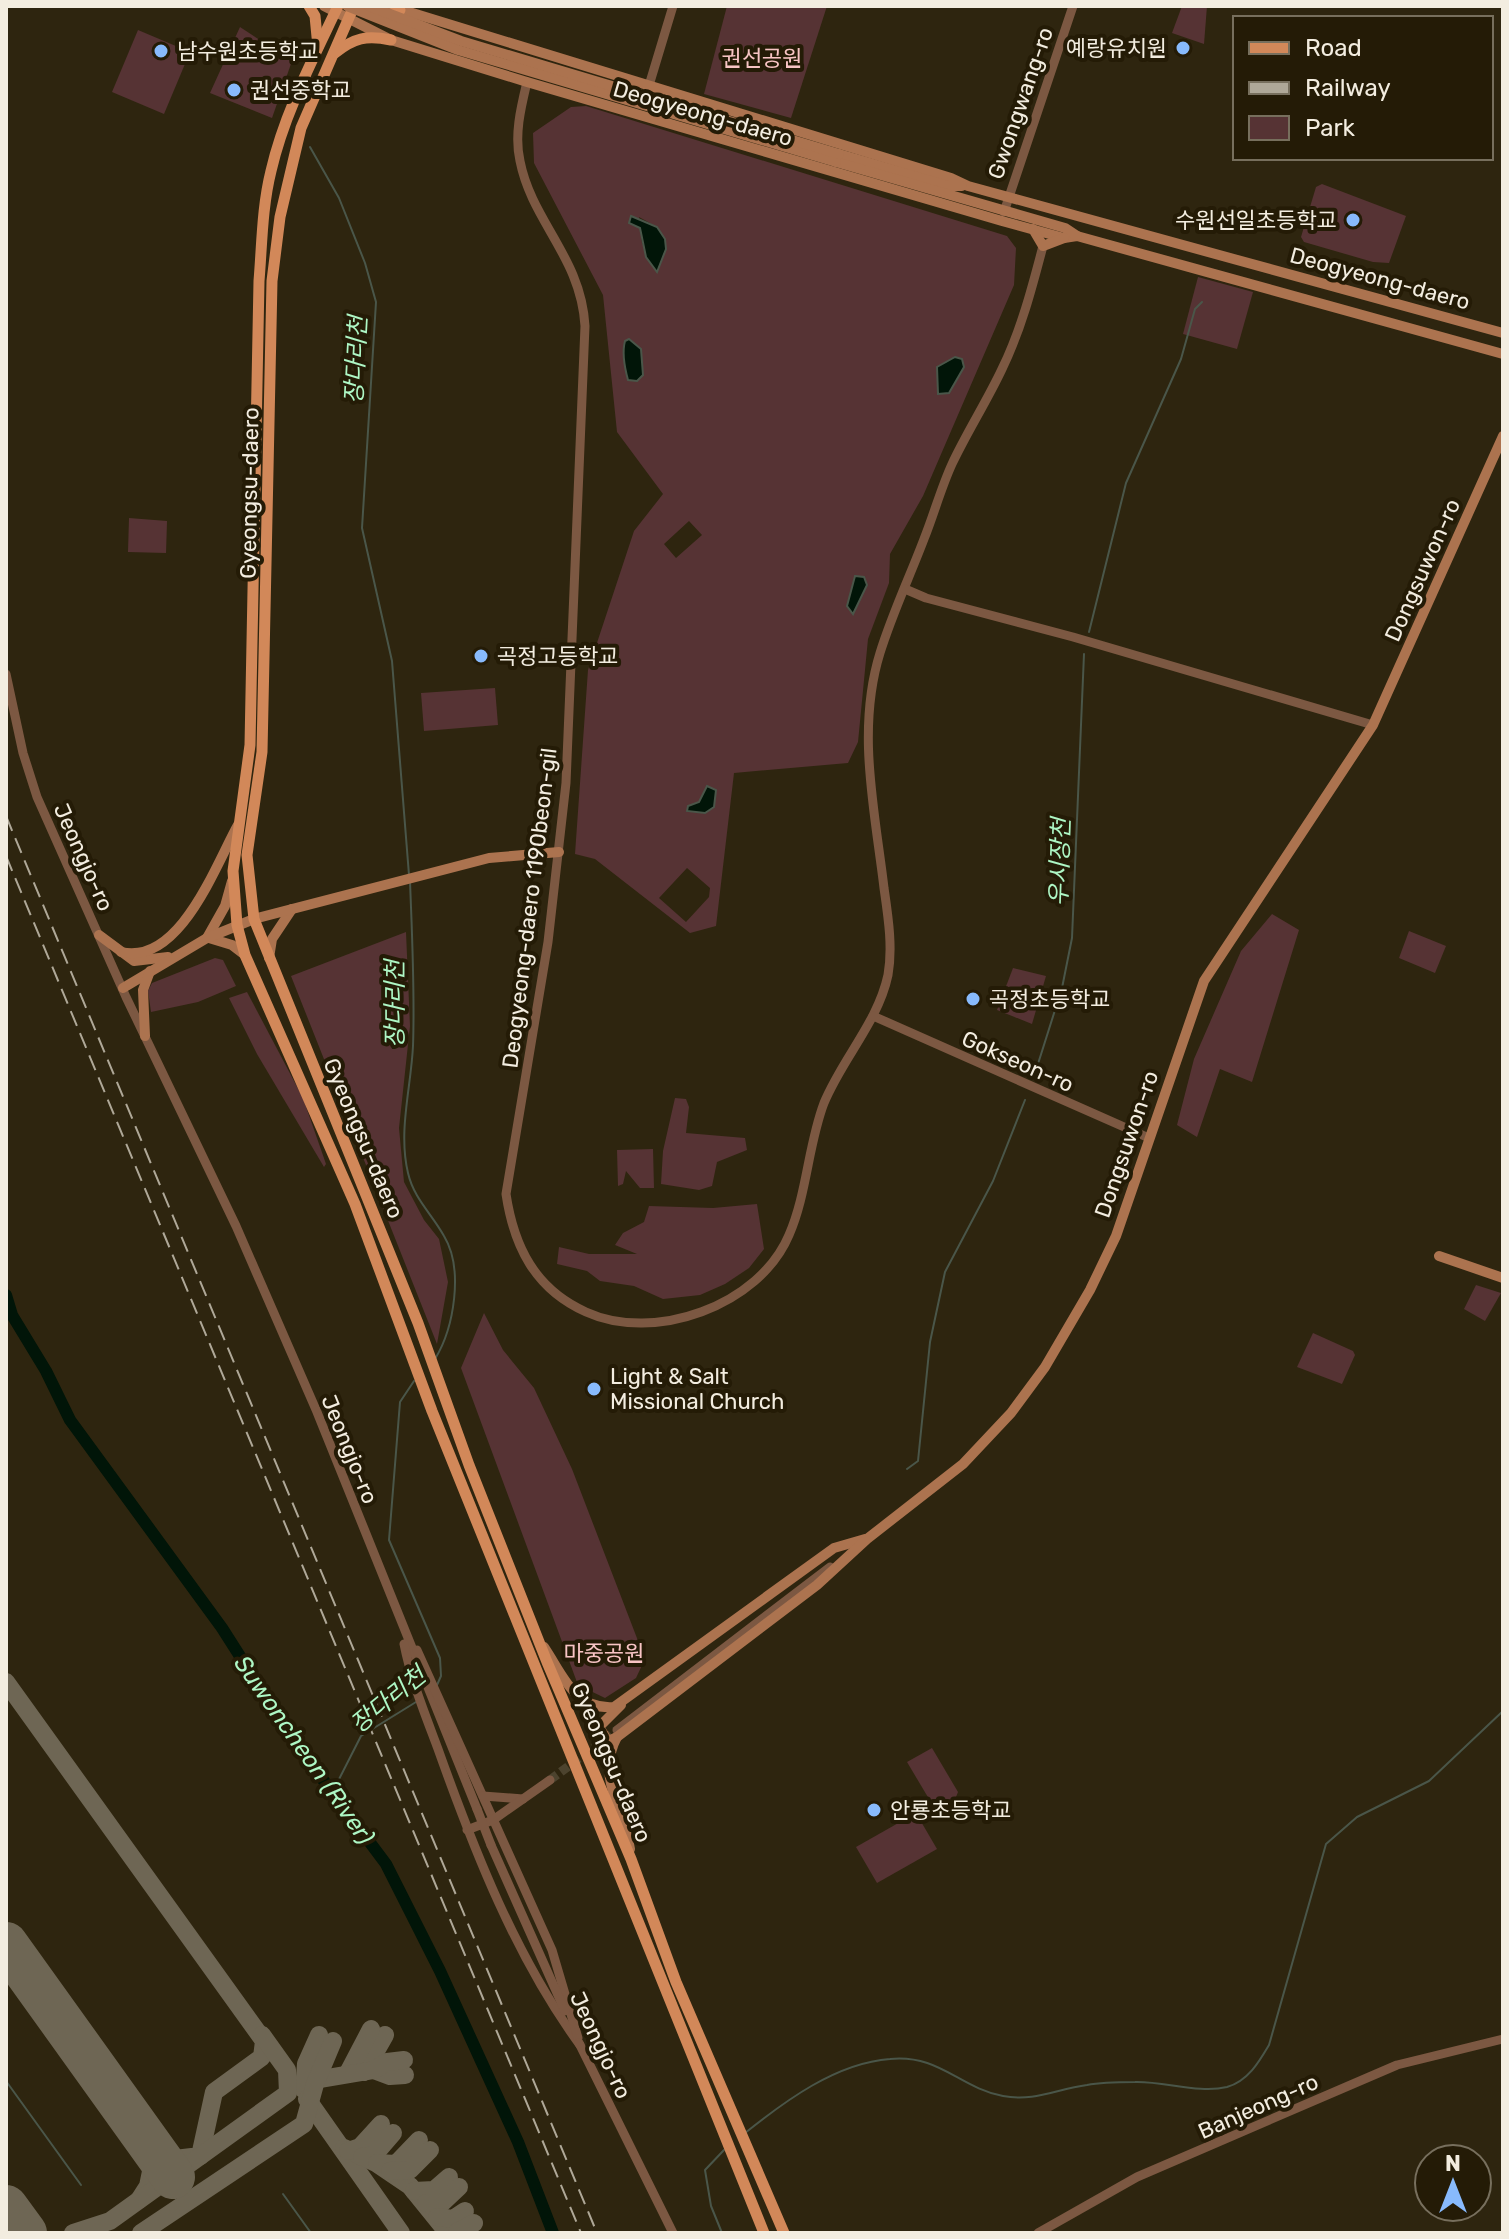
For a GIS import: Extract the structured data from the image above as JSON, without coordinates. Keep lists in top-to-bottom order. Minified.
{"streets":{"main road":["Deogyeong-daero","Gyeongsu-daero","Dongsuwon-ro"],"street":["Gwongwang-ro","Jeongjo-ro","Deogyeong-daero 1190beon-gil","Gokseon-ro","Banjeong-ro"]},"crossings":[["Gwongwang-ro","Deogyeong-daero"],["Deogyeong-daero","Gyeongsu-daero"],["Deogyeong-daero","Deogyeong-daero 1190beon-gil"],["Dongsuwon-ro","Gokseon-ro"],["Deogyeong-daero 1190beon-gil","Gokseon-ro"]],"water":["장다리천","우시장천","Suwoncheon (River)"],"parks":["권선공원","마중공원"],"places":["예랑유치원","남수원초등학교","권선중학교","수원선일초등학교","곡정고등학교","곡정초등학교","Light & Salt Missional Church","안룡초등학교"],"legend":["Road","Railway","Park"],"north":"top"}
